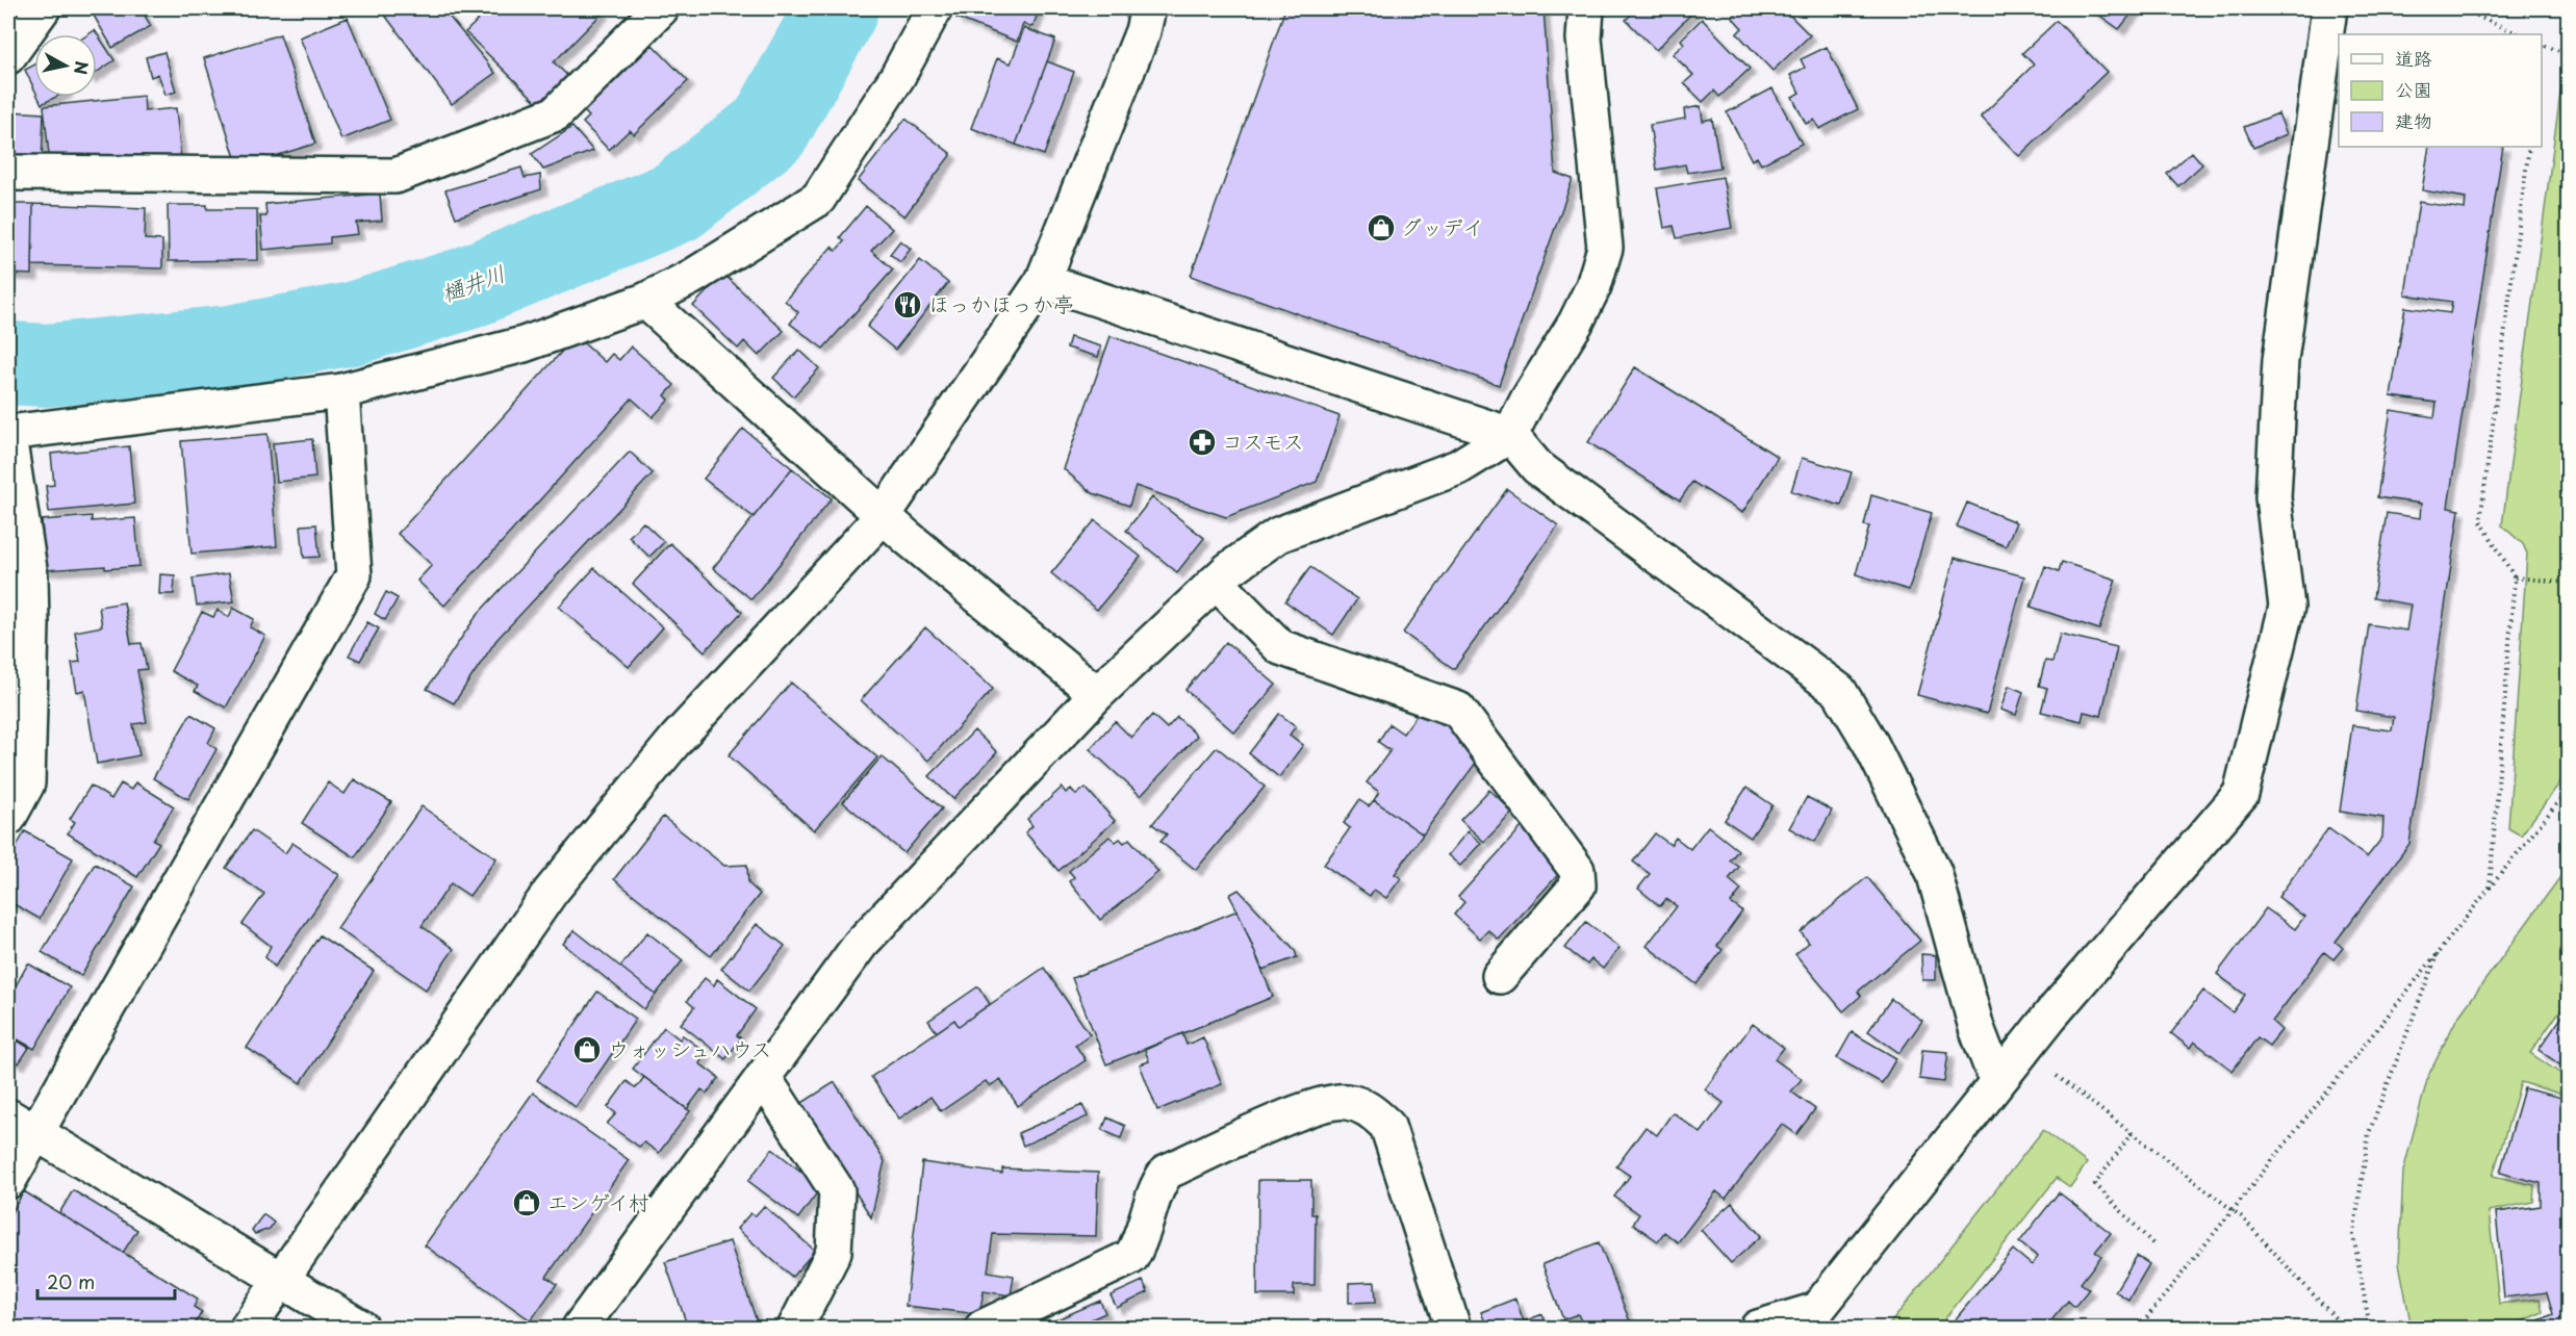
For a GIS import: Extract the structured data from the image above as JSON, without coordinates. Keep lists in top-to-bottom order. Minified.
{"water":["樋井川"],"places":{"shop":["グッデイ","ウォッシュハウス","エンゲイ村"],"restaurant":["ほっかほっか亭"],"pharmacy":["コスモス"]},"legend":["道路","公園","建物"],"scale_bar":"20 m","north":"right"}
